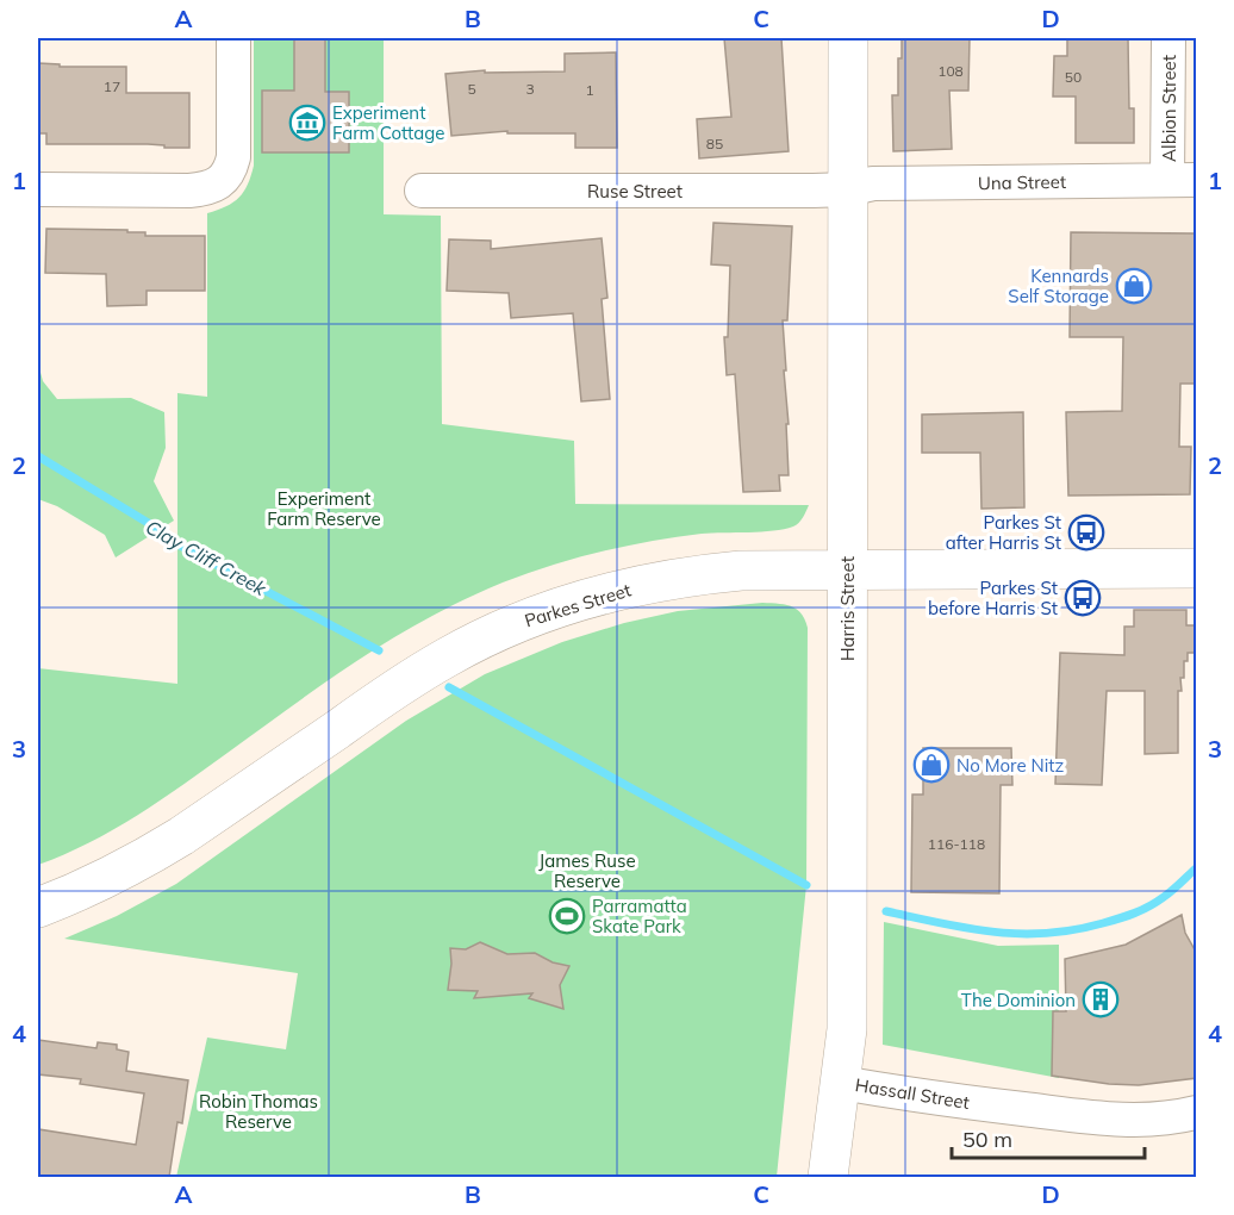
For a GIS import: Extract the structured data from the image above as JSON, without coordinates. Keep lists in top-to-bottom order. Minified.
{"streets":{"main road":["Parkes Street","Harris Street"],"street":["Albion Street","Una Street","Ruse Street","Hassall Street"]},"crossings":[["Albion Street","Una Street"],["Una Street","Ruse Street"],["Una Street","Harris Street"],["Ruse Street","Harris Street"],["Parkes Street","Harris Street"],["Harris Street","Hassall Street"]],"water":["Clay Cliff Creek"],"parks":["Experiment Farm Reserve","James Ruse Reserve","Robin Thomas Reserve"],"places":{"museum":["Experiment Farm Cottage"],"shop":["Kennards Self Storage","No More Nitz"],"bus stop":["Parkes St after Harris St","Parkes St before Harris St"],"sports":["Parramatta Skate Park"],"building":["The Dominion"]},"house_numbers":["108","50","17","5","3","1","85","116-118"],"scale_bar":"50 m","grid":{"columns":["A","B","C","D"],"rows":["1","2","3","4"]}}
